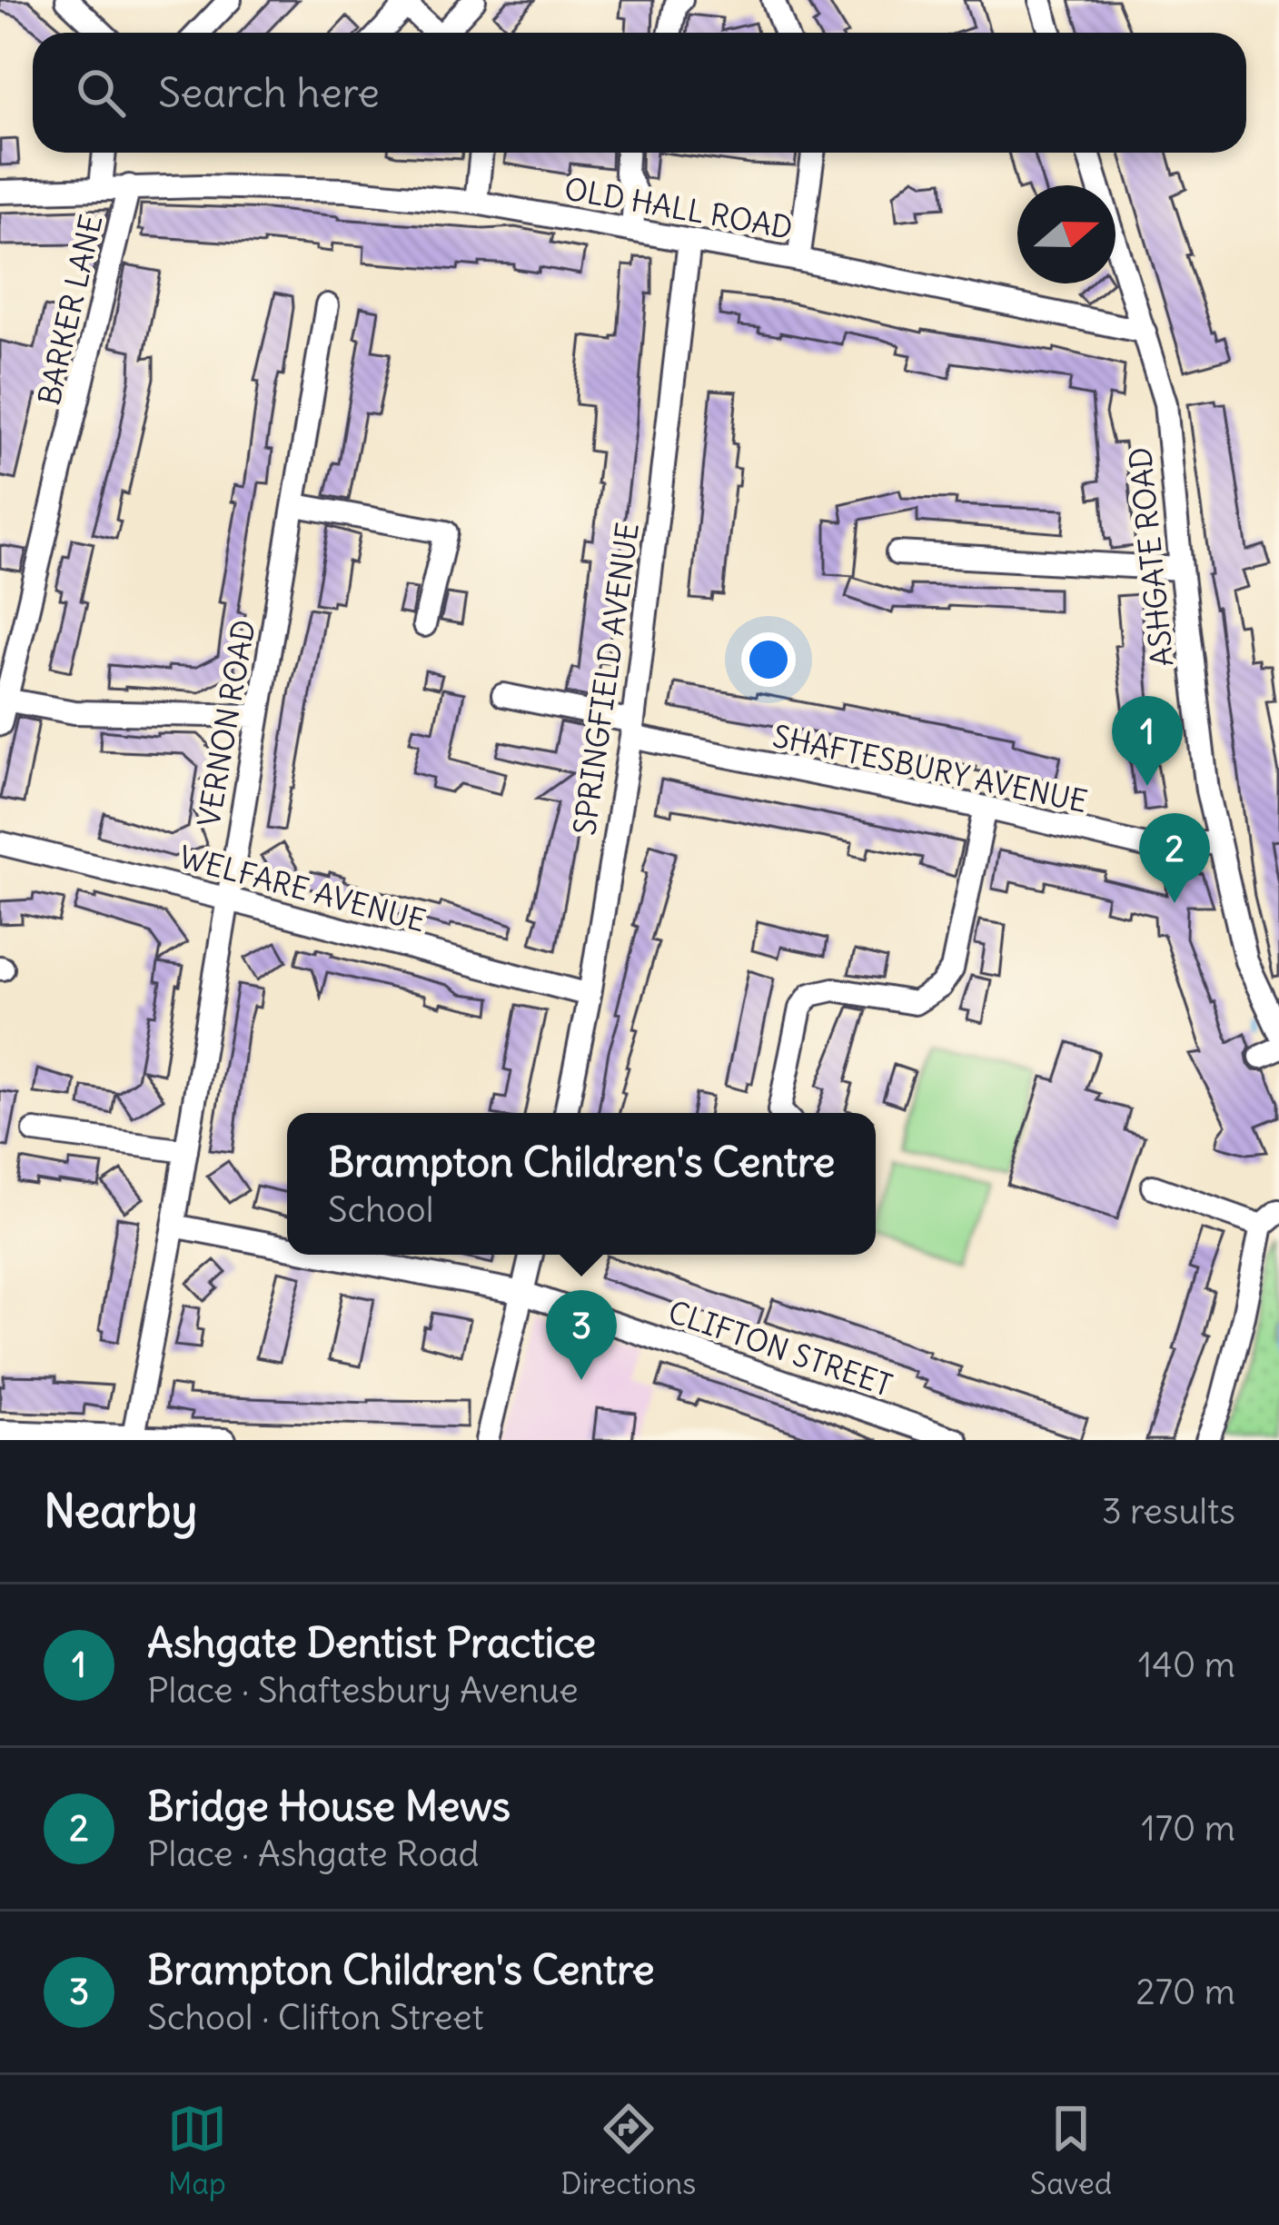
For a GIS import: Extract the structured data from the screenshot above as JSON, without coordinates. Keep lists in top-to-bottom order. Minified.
{"streets":{"street":["OLD HALL ROAD","BARKER LANE","ASHGATE ROAD","SPRINGFIELD AVENUE","VERNON ROAD","SHAFTESBURY AVENUE","WELFARE AVENUE","CLIFTON STREET"]},"crossings":[["OLD HALL ROAD","BARKER LANE"],["OLD HALL ROAD","ASHGATE ROAD"],["OLD HALL ROAD","SPRINGFIELD AVENUE"],["ASHGATE ROAD","SHAFTESBURY AVENUE"],["SPRINGFIELD AVENUE","SHAFTESBURY AVENUE"],["SPRINGFIELD AVENUE","WELFARE AVENUE"],["VERNON ROAD","WELFARE AVENUE"],["VERNON ROAD","CLIFTON STREET"]],"north":"right","page":{"search":"Search here","pins":["1","2","3"],"popup":["Brampton Children's Centre","School"],"heading":["Nearby","3 results"],"list":[{"mark":"1","name":"Ashgate Dentist Practice","note":"Place · Shaftesbury Avenue","value":"140 m"},{"mark":"2","name":"Bridge House Mews","note":"Place · Ashgate Road","value":"170 m"},{"mark":"3","name":"Brampton Children's Centre","note":"School · Clifton Street","value":"270 m"}],"nav":["Map","Directions","Saved"]}}
